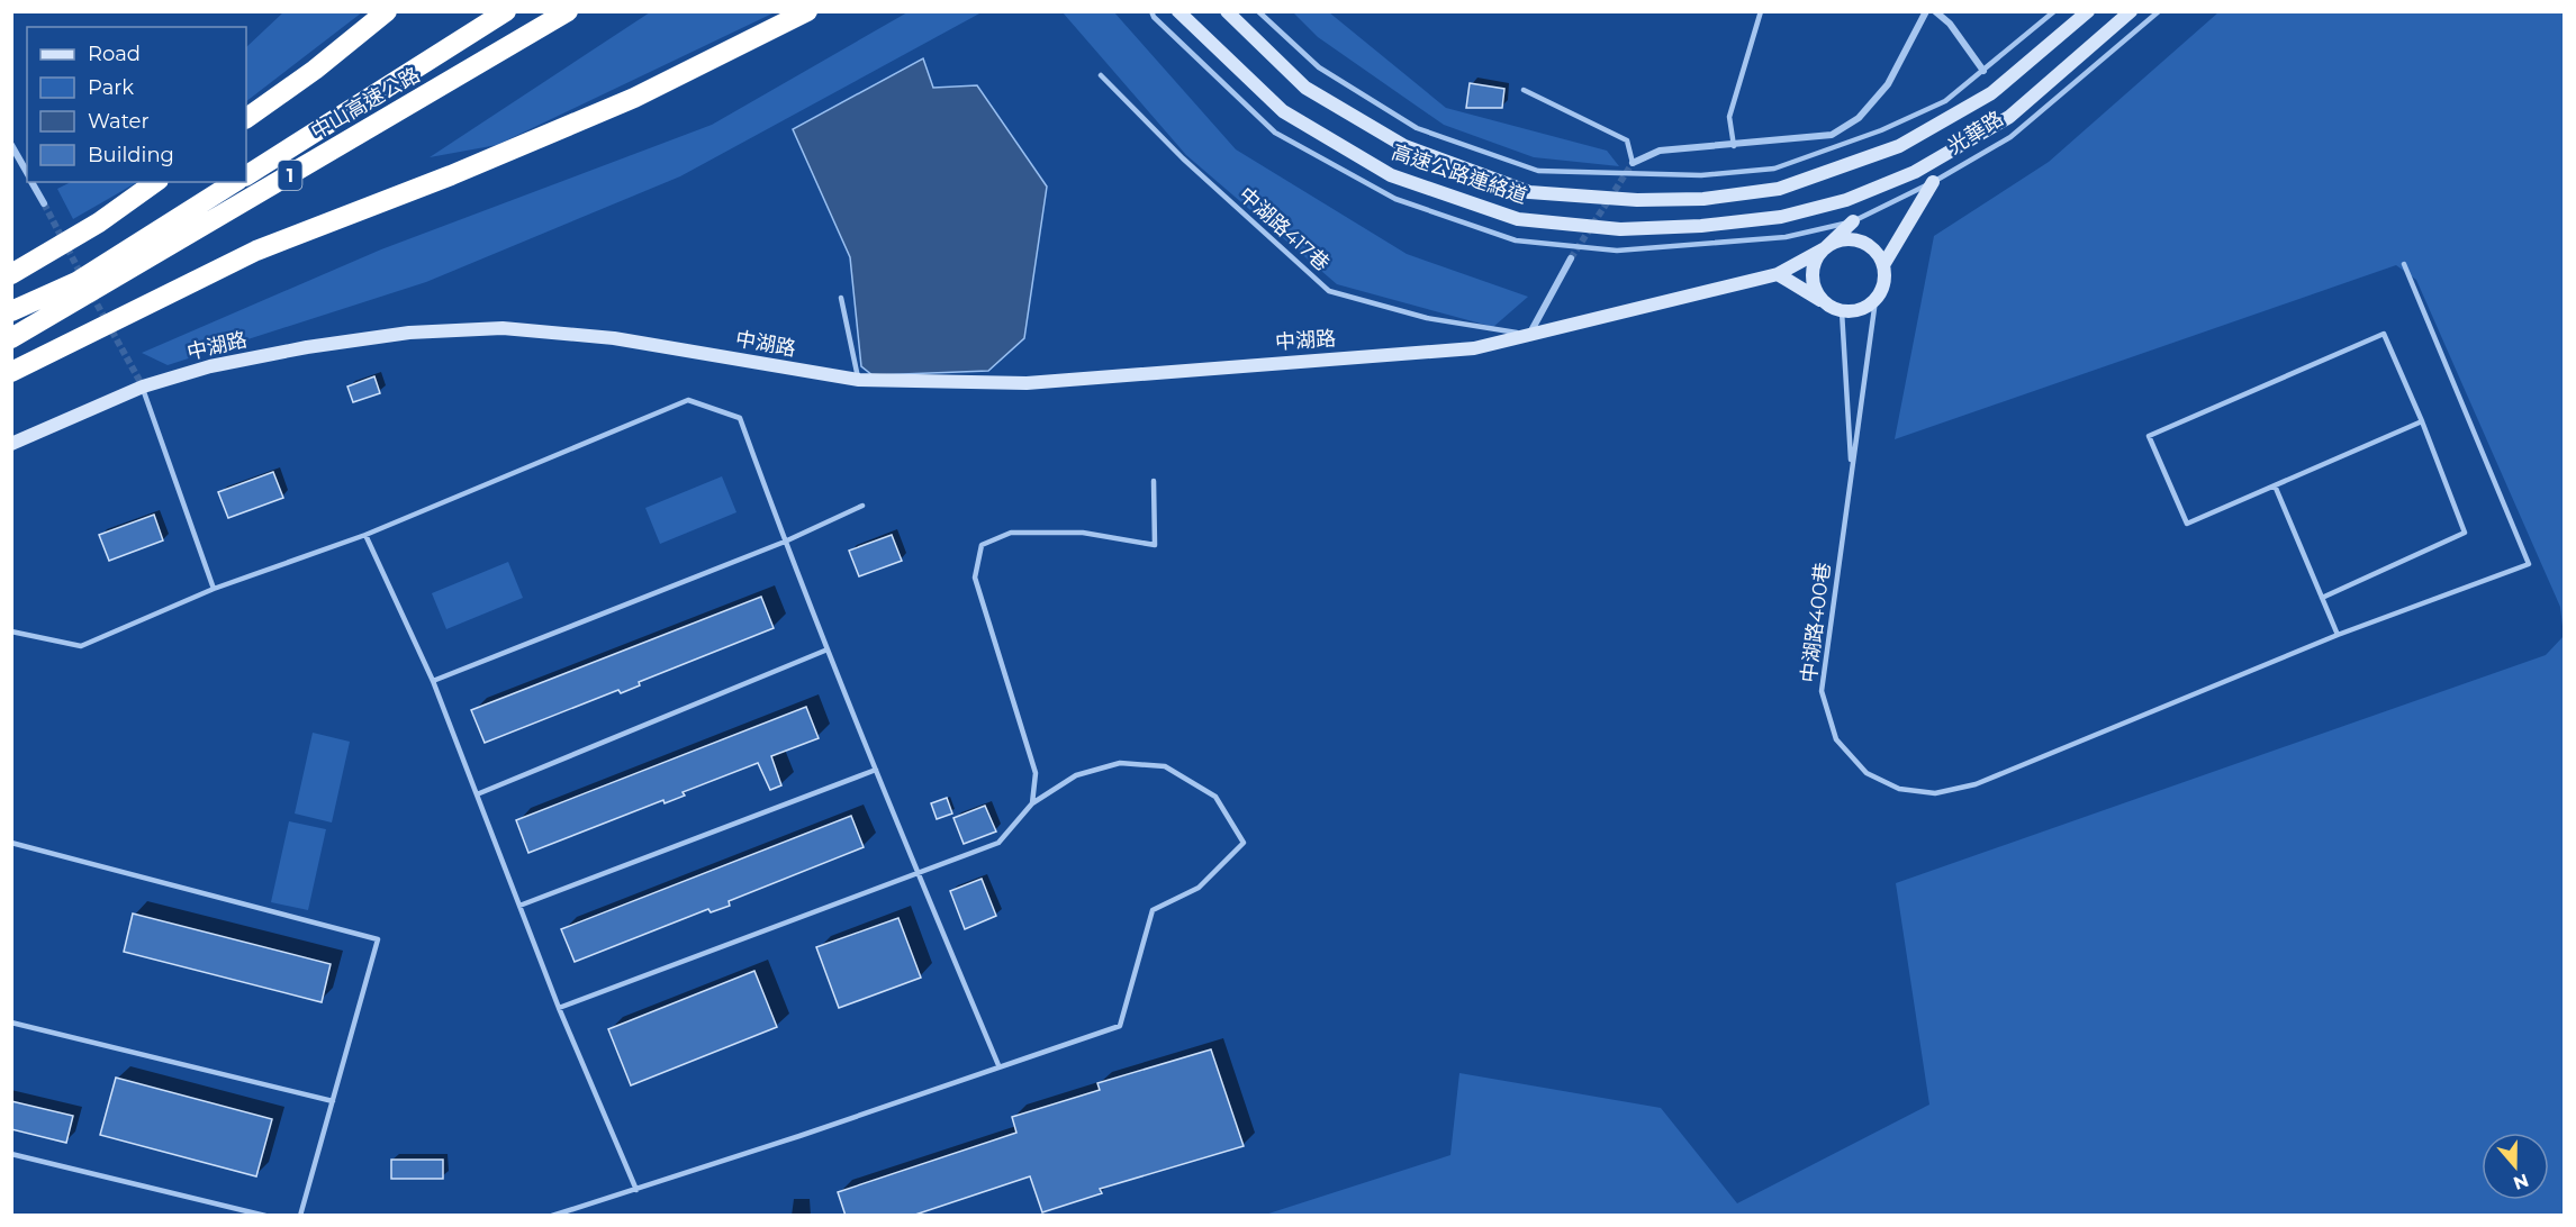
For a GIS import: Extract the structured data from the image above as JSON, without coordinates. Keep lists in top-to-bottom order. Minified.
{"streets":{"highway":["中山高速公路","1"],"street":["光華路","高速公路連絡道","中湖路"],"lane":["中湖路417巷","中湖路400巷"]},"crossings":[["光華路","高速公路連絡道"],["中湖路417巷","中湖路"],["中湖路","中湖路400巷"]],"legend":["Road","Park","Water","Building"],"north":"bottom"}
